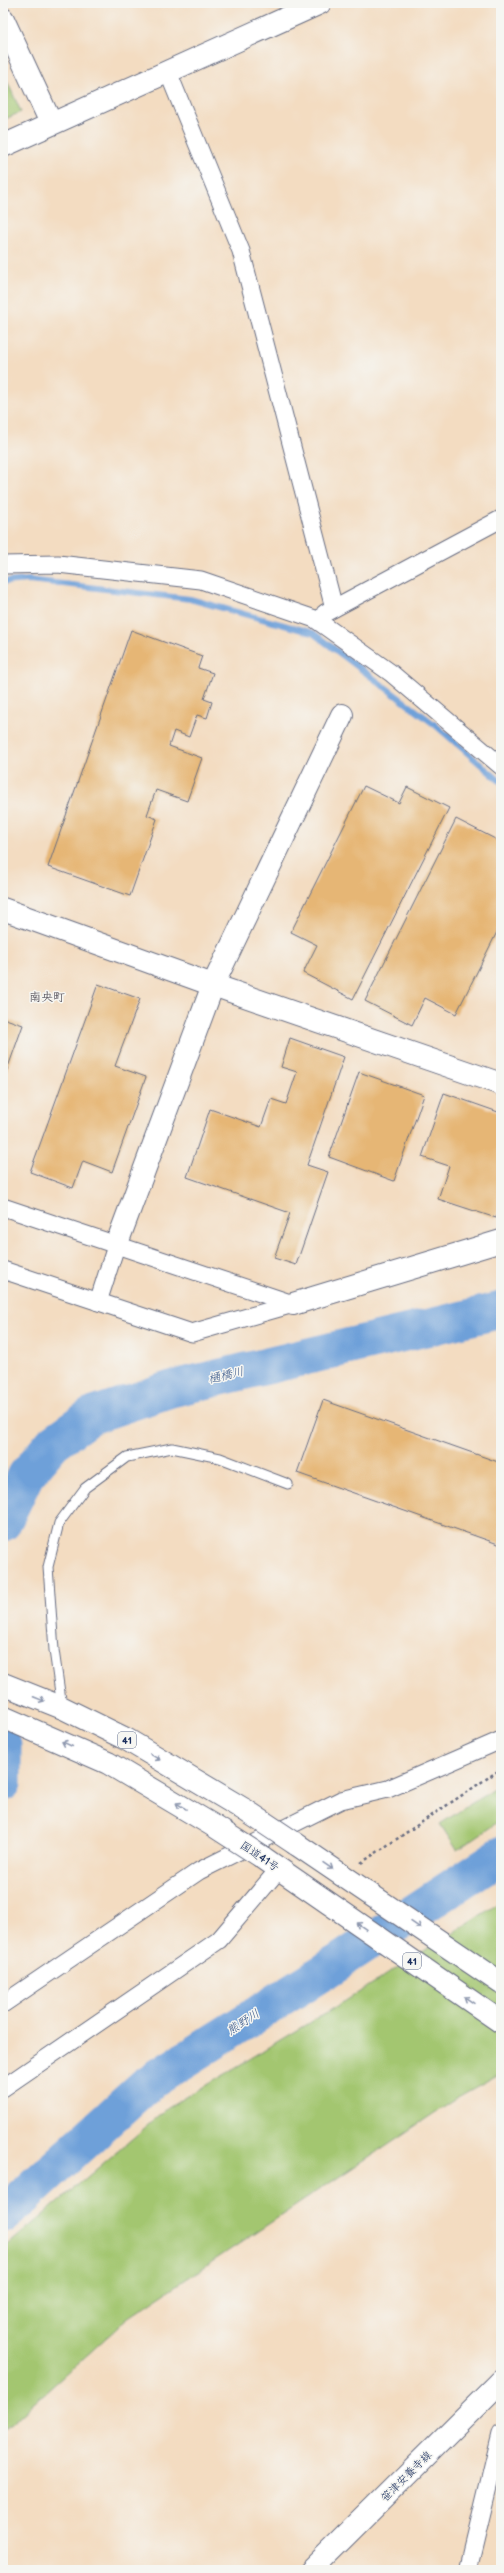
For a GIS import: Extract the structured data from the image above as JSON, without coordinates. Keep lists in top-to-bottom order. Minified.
{"streets":{"main road":["41","国道41号","笹津安養寺線"]},"districts":["南央町"],"water":["樋橋川","熊野川"]}
